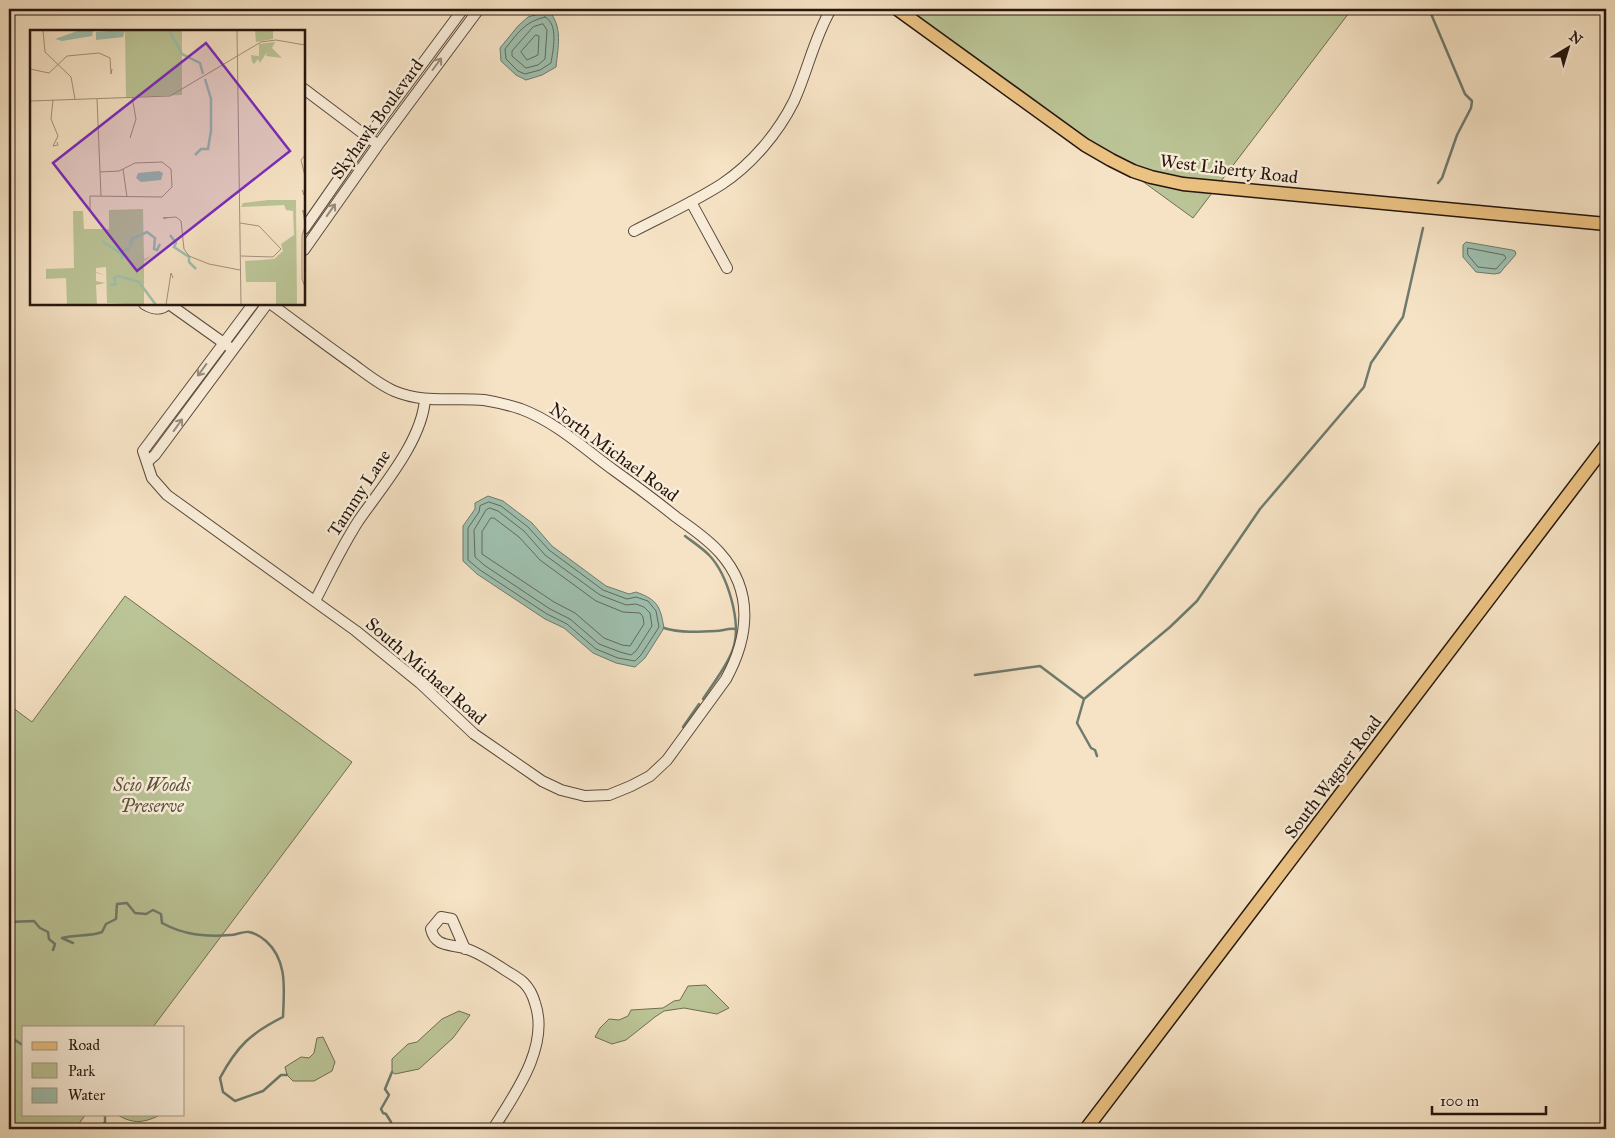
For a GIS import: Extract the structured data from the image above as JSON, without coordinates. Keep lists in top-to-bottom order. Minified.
{"streets":{"main road":["West Liberty Road","South Wagner Road"],"street":["Skyhawk Boulevard","North Michael Road","Tammy Lane","South Michael Road"]},"crossings":[["North Michael Road","Tammy Lane"],["North Michael Road","South Michael Road"],["Tammy Lane","South Michael Road"]],"parks":["Scio Woods Preserve"],"legend":["Road","Park","Water"],"scale_bar":"100 m","north":"top right"}
